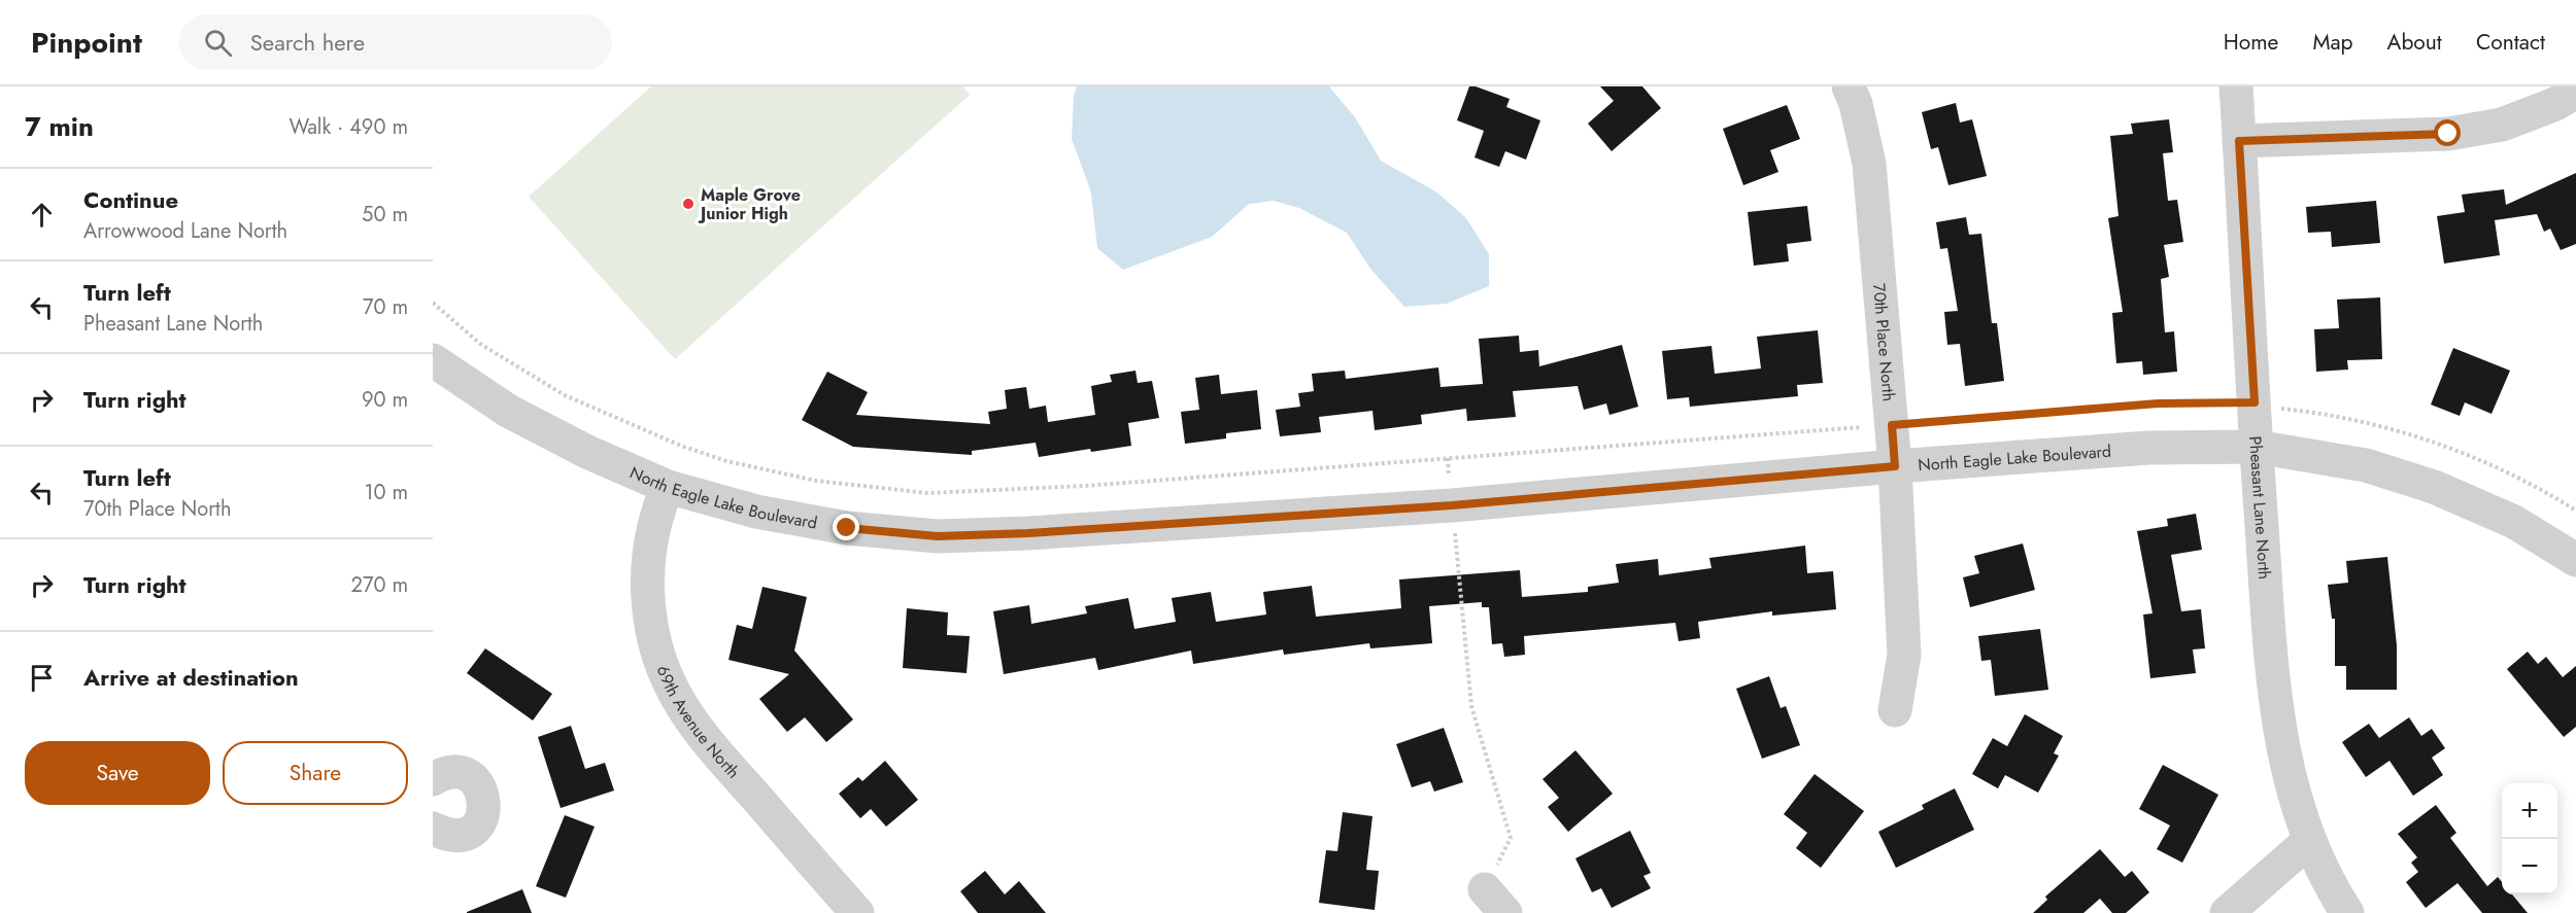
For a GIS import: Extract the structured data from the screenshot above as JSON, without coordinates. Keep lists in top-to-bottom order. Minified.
{"streets":{"street":["70th Place North","North Eagle Lake Boulevard","Pheasant Lane North","69th Avenue North"]},"crossings":[["70th Place North","North Eagle Lake Boulevard"],["North Eagle Lake Boulevard","Pheasant Lane North"],["North Eagle Lake Boulevard","69th Avenue North"]],"places":["Maple Grove Junior High"],"page":{"header":"Pinpoint","search":"Search here","nav":["Home","Map","About","Contact"],"heading":["7 min","Walk · 490 m"],"list":[["Continue","Arrowwood Lane North","50 m"],["Turn left","Pheasant Lane North","70 m"],["Turn right","90 m"],["Turn left","70th Place North","10 m"],["Turn right","270 m"],"Arrive at destination"],"buttons":["Save","Share"],"map_buttons":["+","−"]}}
